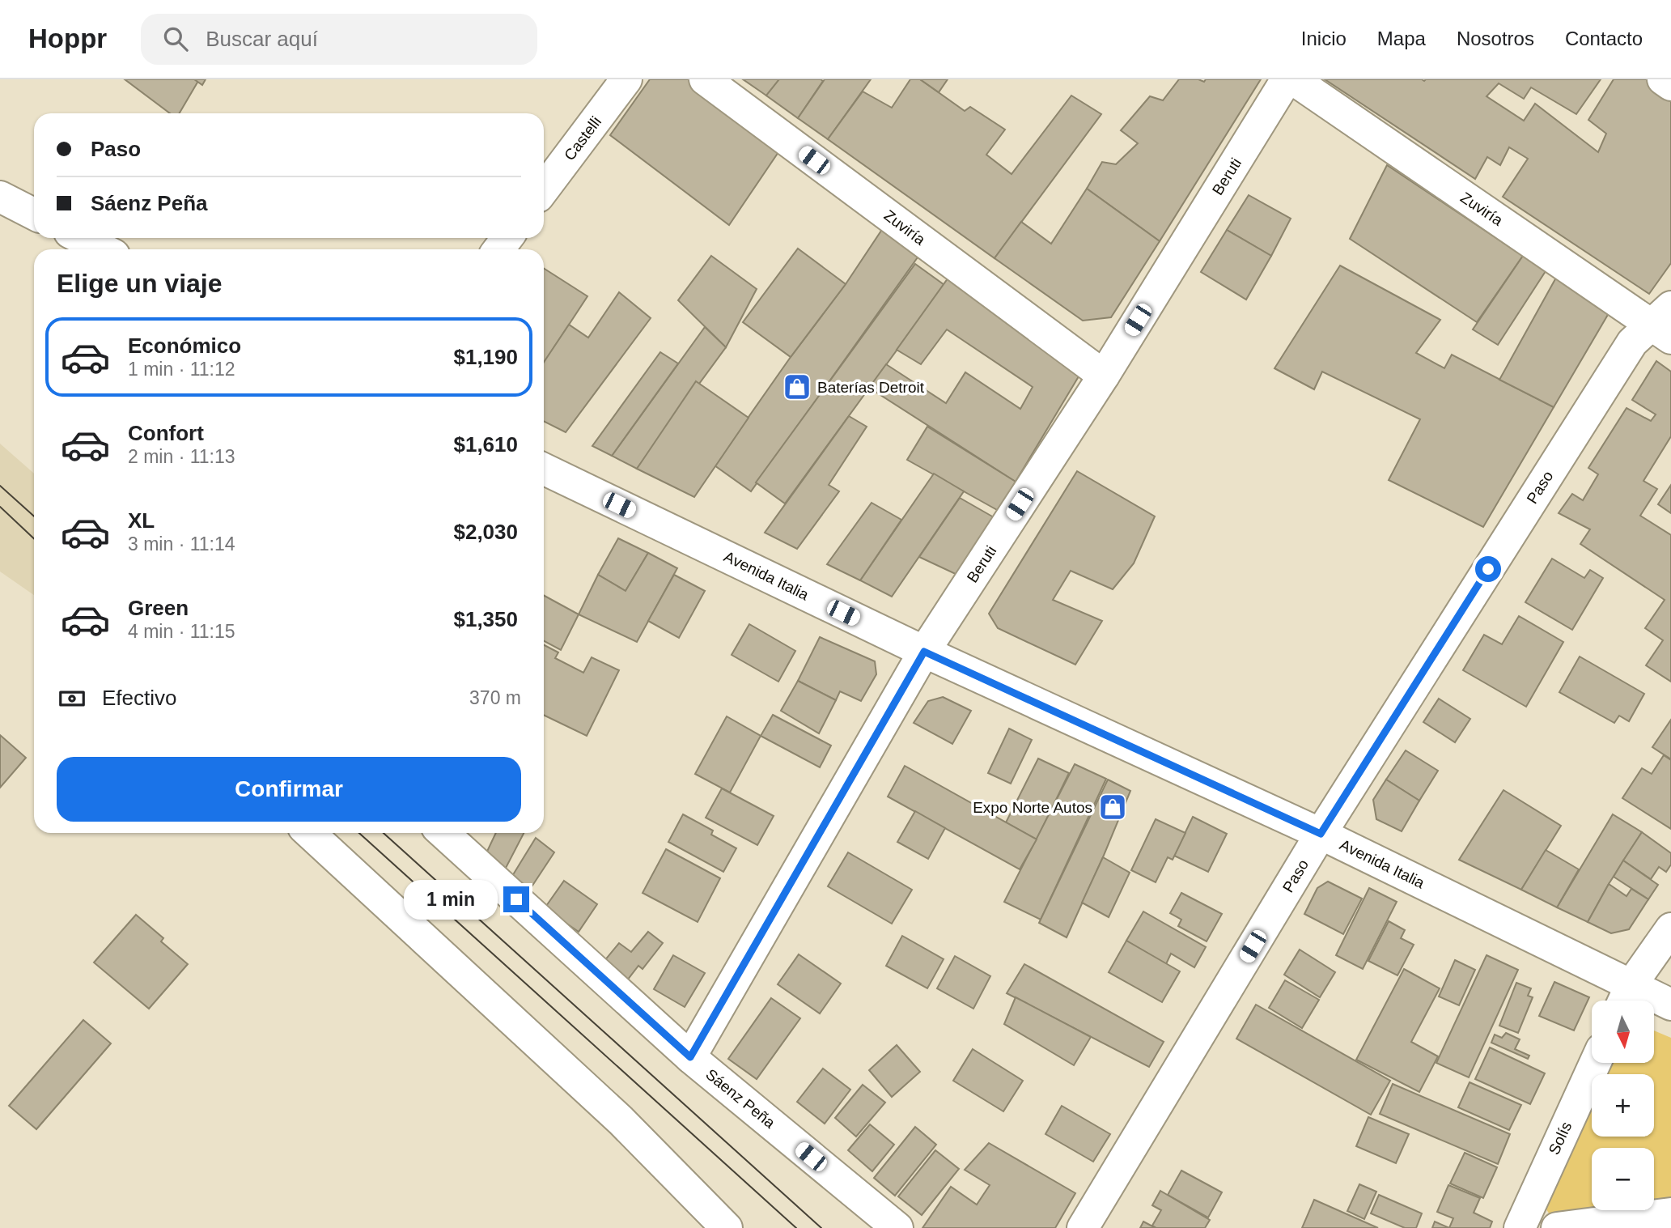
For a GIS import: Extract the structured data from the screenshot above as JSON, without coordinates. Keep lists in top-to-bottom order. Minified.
{"streets":{"street":["Castelli","Beruti","Zuviría","Paso","Avenida Italia","Sáenz Peña","Solís"]},"crossings":[["Beruti","Zuviría"],["Beruti","Avenida Italia"],["Beruti","Sáenz Peña"],["Zuviría","Paso"],["Paso","Avenida Italia"]],"places":{"shop":["Baterías Detroit","Expo Norte Autos"]},"north":"bottom","page":{"header":"Hoppr","search":"Buscar aquí","nav":["Inicio","Mapa","Nosotros","Contacto"],"banner":["Paso","Sáenz Peña"],"heading":"Elige un viaje","list":[{"name":"Económico","note":"1 min · 11:12","value":"$1,190"},{"name":"Confort","note":"2 min · 11:13","value":"$1,610"},{"name":"XL","note":"3 min · 11:14","value":"$2,030"},{"name":"Green","note":"4 min · 11:15","value":"$1,350"}],"pay":["Efectivo","370 m"],"buttons":"Confirmar","bubble":"1 min","map_buttons":["+","−"]}}
